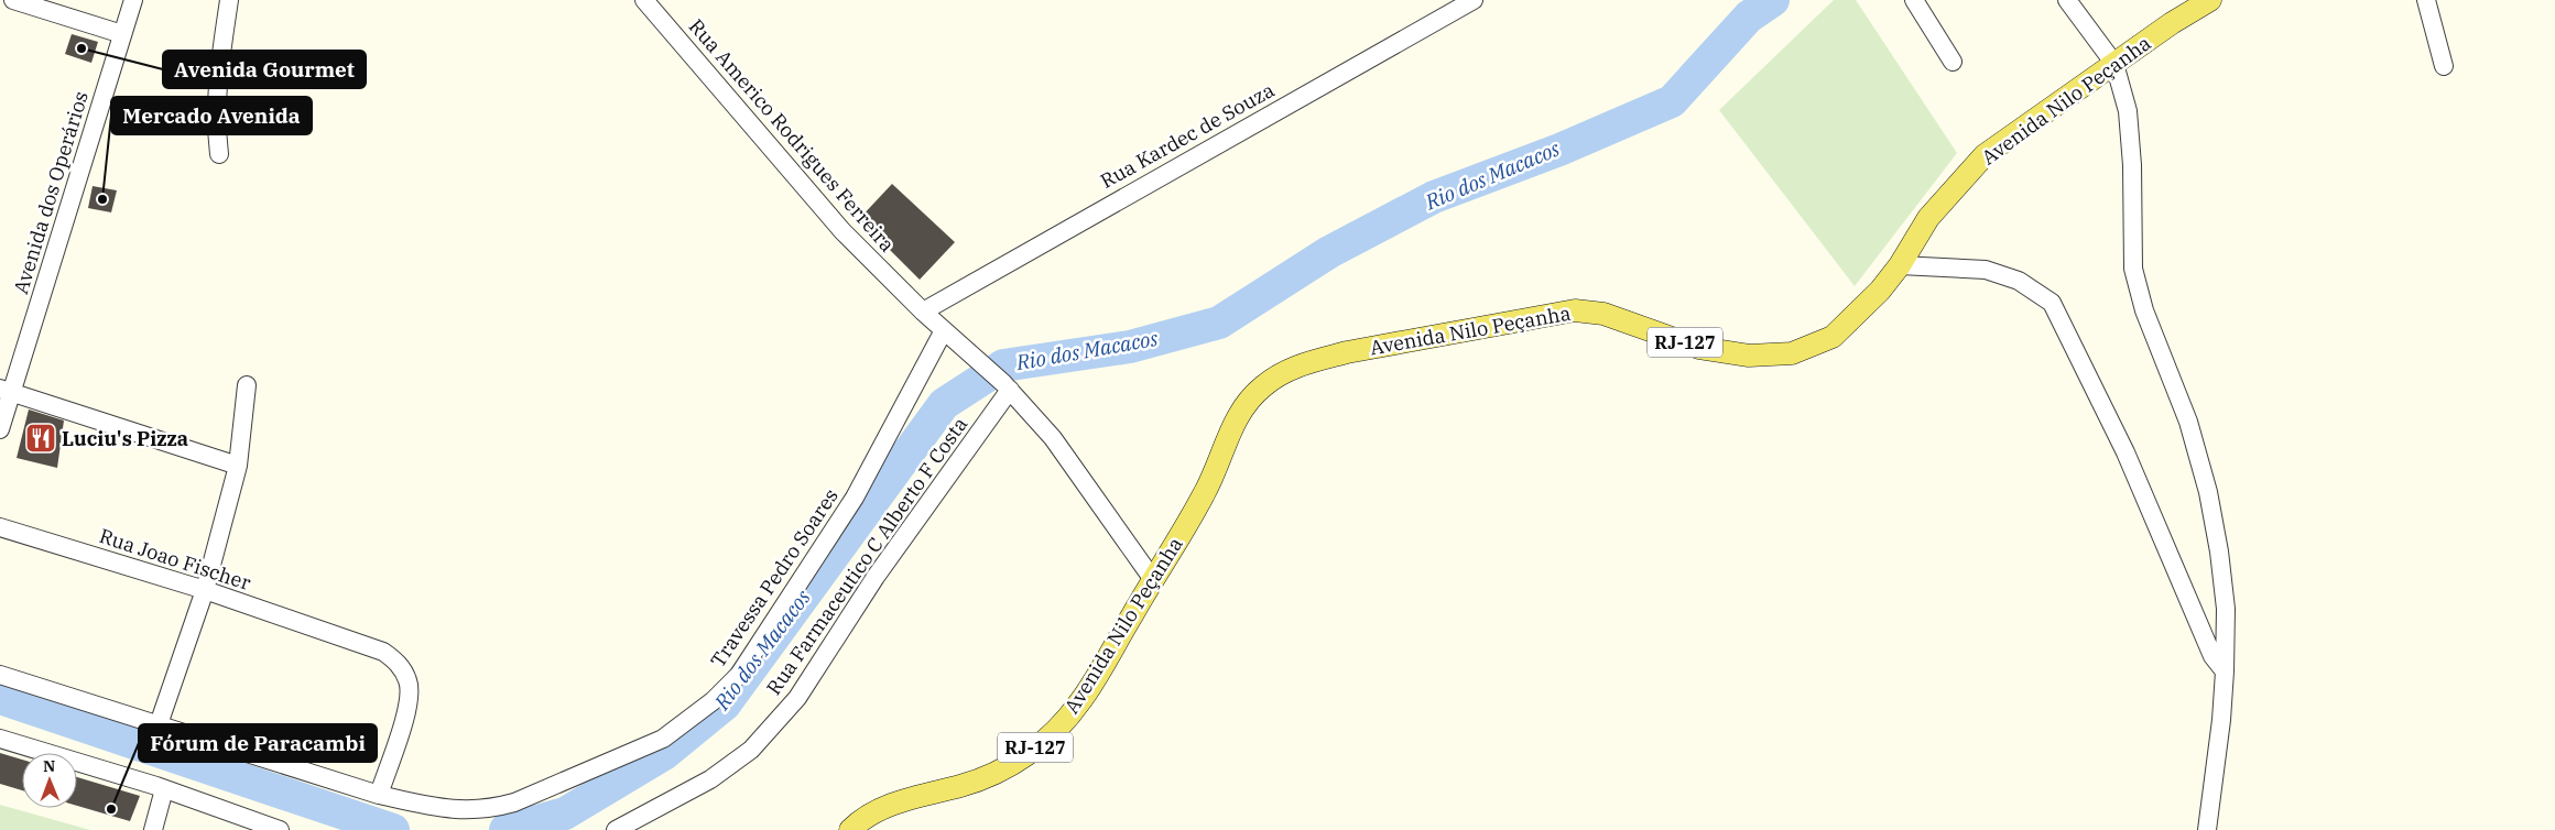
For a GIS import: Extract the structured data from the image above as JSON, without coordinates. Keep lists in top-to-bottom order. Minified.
{"streets":{"main road":["Avenida Nilo Peçanha","RJ-127"],"street":["Rua Americo Rodrigues Ferreira","Rua Kardec de Souza","Avenida dos Operários","Rua Farmaceutico C Alberto F Costa","Rua Joao Fischer","Travessa Pedro Soares"]},"crossings":[["Avenida Nilo Peçanha","Rua Americo Rodrigues Ferreira"],["Rua Americo Rodrigues Ferreira","Rua Kardec de Souza"],["Rua Americo Rodrigues Ferreira","Rua Farmaceutico C Alberto F Costa"],["Rua Americo Rodrigues Ferreira","Travessa Pedro Soares"],["Rua Joao Fischer","Travessa Pedro Soares"]],"water":["Rio dos Macacos"],"places":{"other":["Avenida Gourmet","Mercado Avenida","Fórum de Paracambi"],"restaurant":["Luciu's Pizza"]},"north":"top"}
